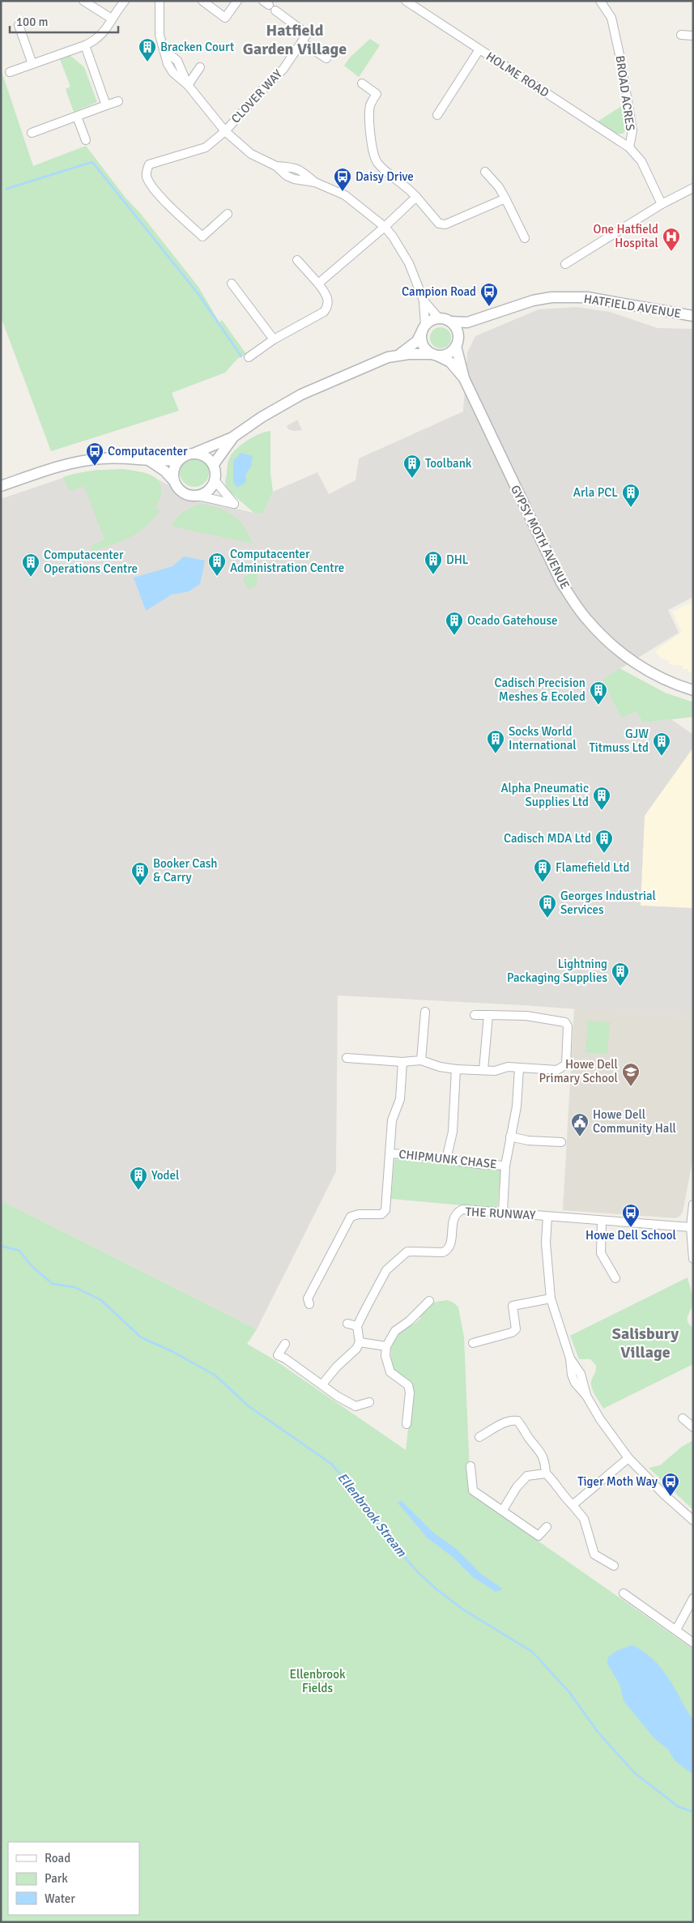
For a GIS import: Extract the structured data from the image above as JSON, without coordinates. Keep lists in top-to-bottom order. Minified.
{"streets":{"street":["HOLME ROAD","BROAD ACRES","CLOVER WAY","HATFIELD AVENUE","GYPSY MOTH AVENUE","CHIPMUNK CHASE","THE RUNWAY"]},"crossings":[["HOLME ROAD","BROAD ACRES"],["HATFIELD AVENUE","GYPSY MOTH AVENUE"]],"districts":["Hatfield Garden Village","Salisbury Village"],"water":["Ellenbrook Stream"],"parks":["Ellenbrook Fields"],"places":{"building":["Bracken Court","Toolbank","Arla PCL","DHL","Computacenter Administration Centre","Computacenter Operations Centre","Ocado Gatehouse","Cadisch Precision Meshes & Ecoled","Socks World International","GJW Titmuss Ltd","Alpha Pneumatic Supplies Ltd","Cadisch MDA Ltd","Flamefield Ltd","Booker Cash & Carry","Georges Industrial Services","Lightning Packaging Supplies","Yodel"],"bus stop":["Daisy Drive","Campion Road","Computacenter","Howe Dell School","Tiger Moth Way"],"hospital":["One Hatfield Hospital"],"school or university":["Howe Dell Primary School"],"public building":["Howe Dell Community Hall"]},"legend":["Road","Park","Water"],"scale_bar":"100 m"}
